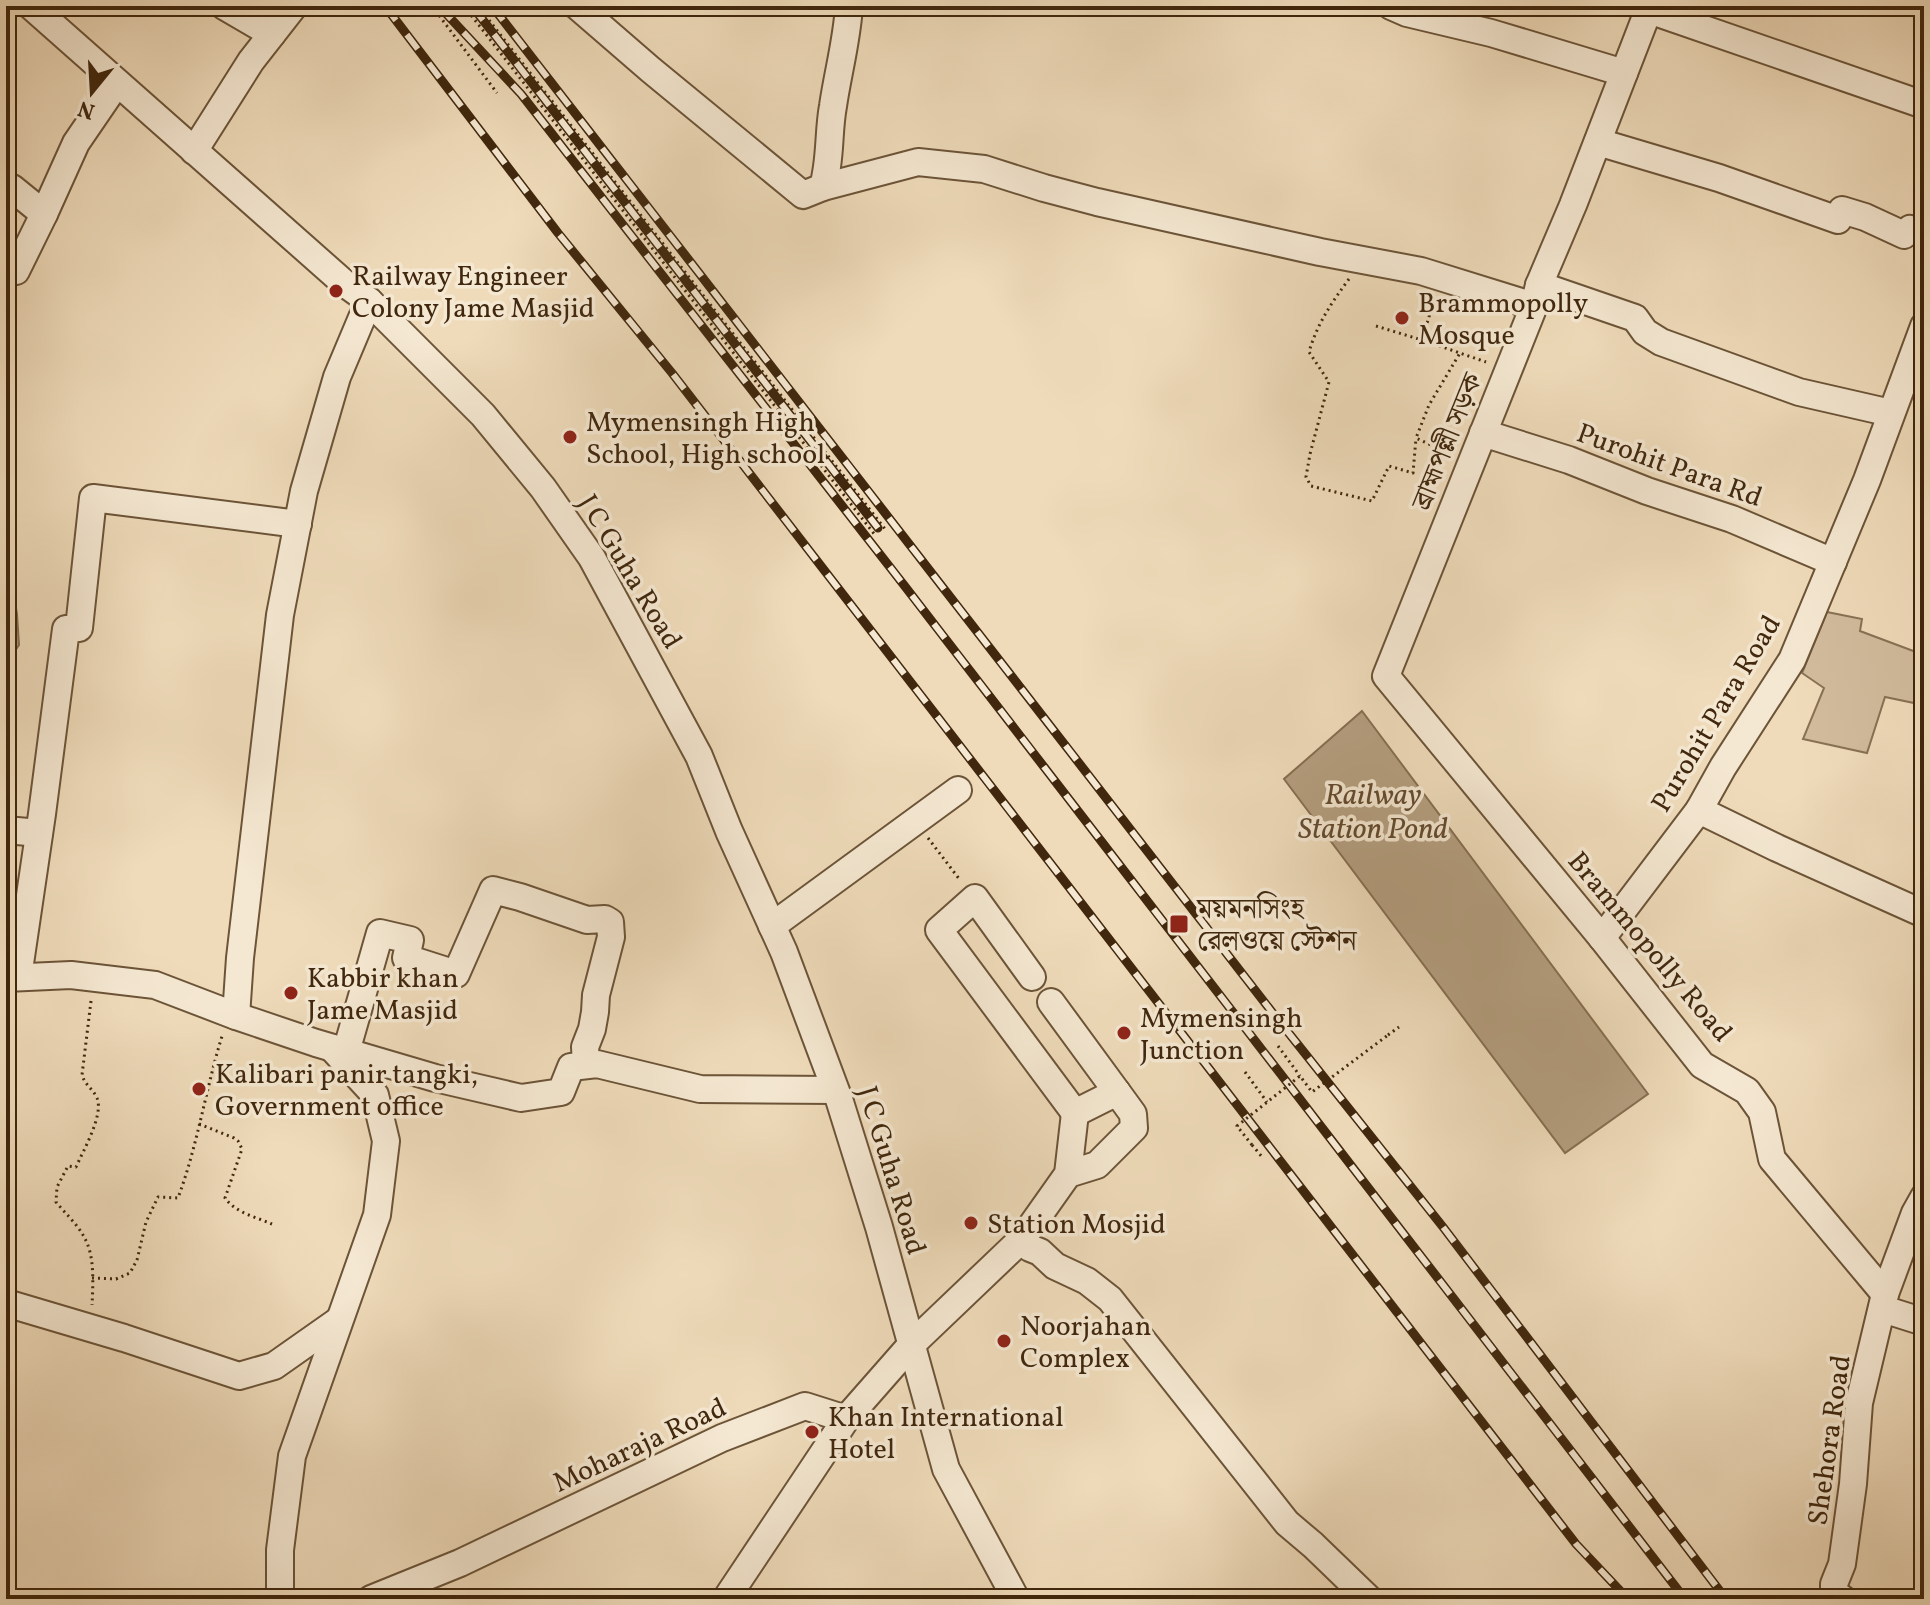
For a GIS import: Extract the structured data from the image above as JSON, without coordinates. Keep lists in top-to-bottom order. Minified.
{"streets":{"street":["ব্রাহ্মপল্লী সড়ক","Purohit Para Rd","J C Guha Road","Purohit Para Road","Brammopolly Road","Shehora Road","Moharaja Road"]},"crossings":[["ব্রাহ্মপল্লী সড়ক","Purohit Para Rd"],["ব্রাহ্মপল্লী সড়ক","Brammopolly Road"],["Purohit Para Rd","Purohit Para Road"],["Purohit Para Road","Brammopolly Road"],["Brammopolly Road","Shehora Road"]],"water":["Railway Station Pond"],"places":{"other":["Railway Engineer Colony Jame Masjid","Brammopolly Mosque","Mymensingh High School, High school","Kabbir khan Jame Masjid","Mymensingh Junction","Kalibari panir tangki, Government office","Station Mosjid","Noorjahan Complex","Khan International Hotel"],"transit":["ময়মনসিংহ রেলওয়ে স্টেশন"]},"north":"bottom"}
